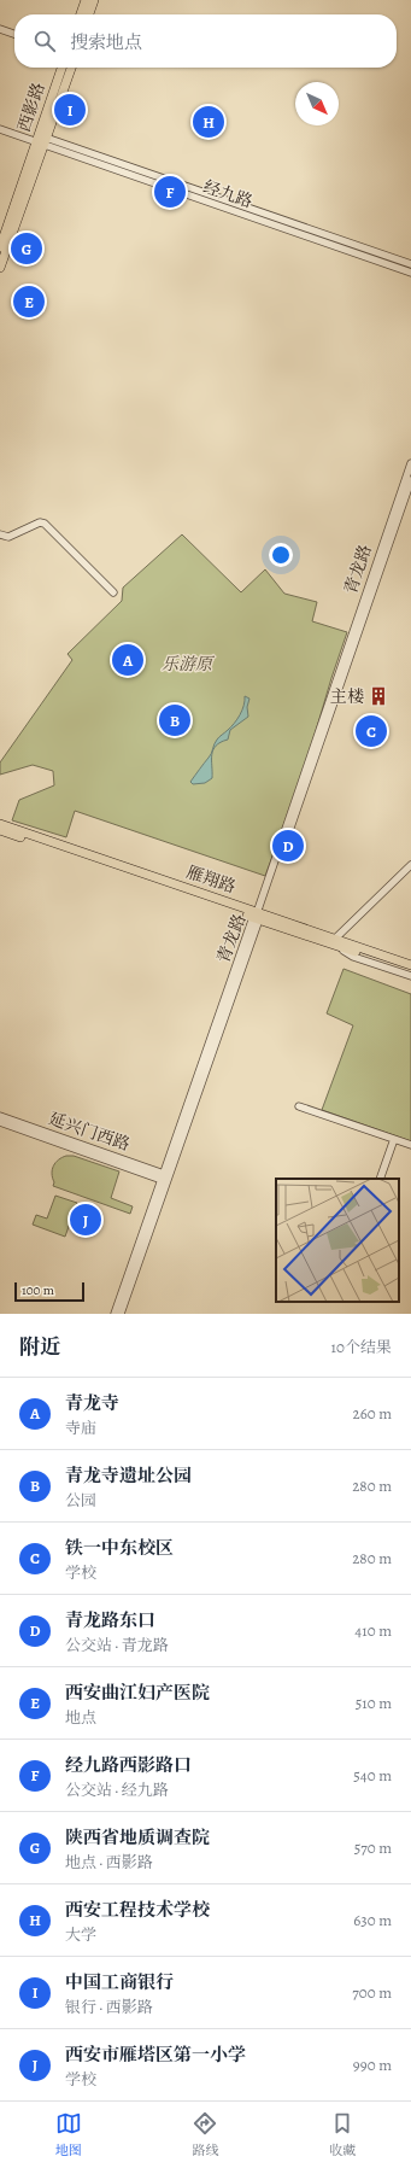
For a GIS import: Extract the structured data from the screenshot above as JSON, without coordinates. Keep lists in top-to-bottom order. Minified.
{"streets":{"main road":["西影路","雁翔路"],"street":["经九路","青龙路","延兴门西路"]},"crossings":[["西影路","经九路"],["青龙路","雁翔路"],["青龙路","延兴门西路"]],"parks":["乐游原"],"places":{"building":["主楼"]},"scale_bar":"100 m","north":"bottom right","page":{"search":"搜索地点","pins":["I","H","F","G","E","A","B","C","D","J"],"scale":"100 m","heading":["附近","10个结果"],"list":[{"mark":"A","name":"青龙寺","note":"寺庙","value":"260 m"},{"mark":"B","name":"青龙寺遗址公园","note":"公园","value":"280 m"},{"mark":"C","name":"铁一中东校区","note":"学校","value":"280 m"},{"mark":"D","name":"青龙路东口","note":"公交站 · 青龙路","value":"410 m"},{"mark":"E","name":"西安曲江妇产医院","note":"地点","value":"510 m"},{"mark":"F","name":"经九路西影路口","note":"公交站 · 经九路","value":"540 m"},{"mark":"G","name":"陕西省地质调查院","note":"地点 · 西影路","value":"570 m"},{"mark":"H","name":"西安工程技术学校","note":"大学","value":"630 m"},{"mark":"I","name":"中国工商银行","note":"银行 · 西影路","value":"700 m"},{"mark":"J","name":"西安市雁塔区第一小学","note":"学校","value":"990 m"}],"nav":["地图","路线","收藏"]}}
